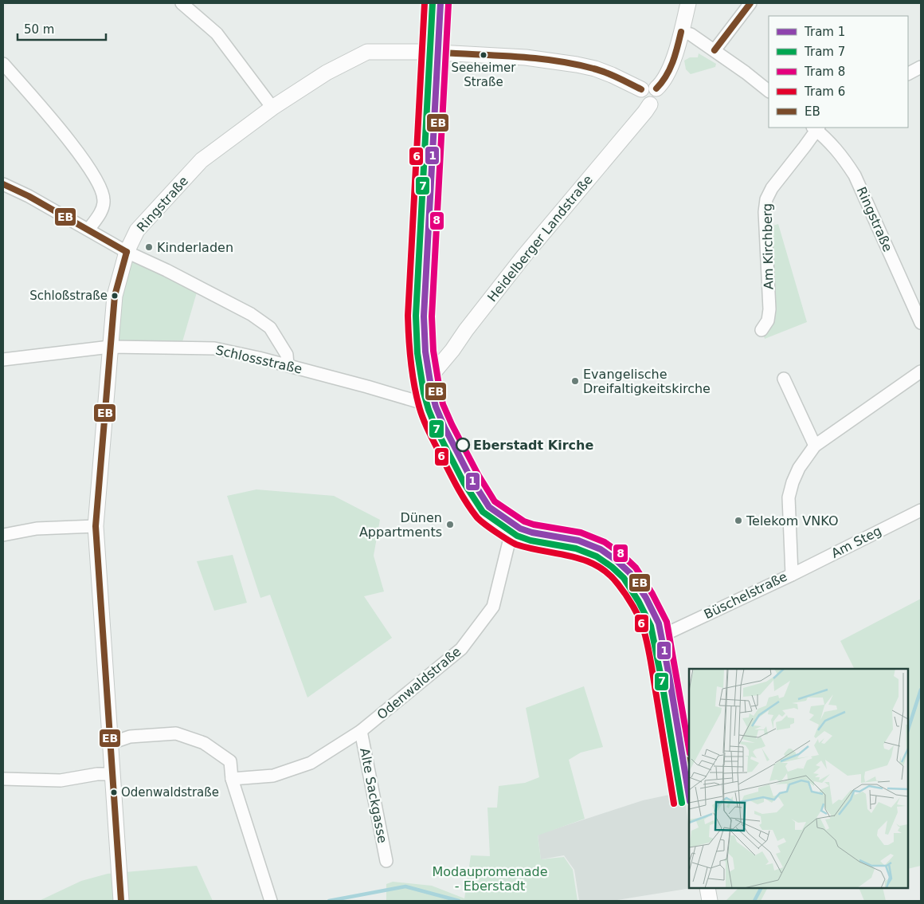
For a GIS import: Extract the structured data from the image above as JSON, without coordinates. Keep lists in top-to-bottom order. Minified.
{"streets":{"street":["Ringstraße","Heidelberger Landstraße","Am Kirchberg","Schlossstraße","Am Steg","Büschelstraße","Odenwaldstraße","Alte Sackgasse"]},"crossings":[["Ringstraße","Heidelberger Landstraße"],["Ringstraße","Am Kirchberg"],["Ringstraße","Schlossstraße"],["Am Steg","Büschelstraße"],["Odenwaldstraße","Alte Sackgasse"]],"parks":["Modaupromenade - Eberstadt"],"places":["Seeheimer Straße","Kinderladen","Schloßstraße","Evangelische Dreifaltigkeitskirche","Eberstadt Kirche","Telekom VNKO","Dünen Appartments","Odenwaldstraße"],"lines":["tram line 1","tram line 7","tram line 6","transit line EB","tram line 8"],"legend":["Tram 1","Tram 7","Tram 8","Tram 6","EB"],"scale_bar":"50 m"}
